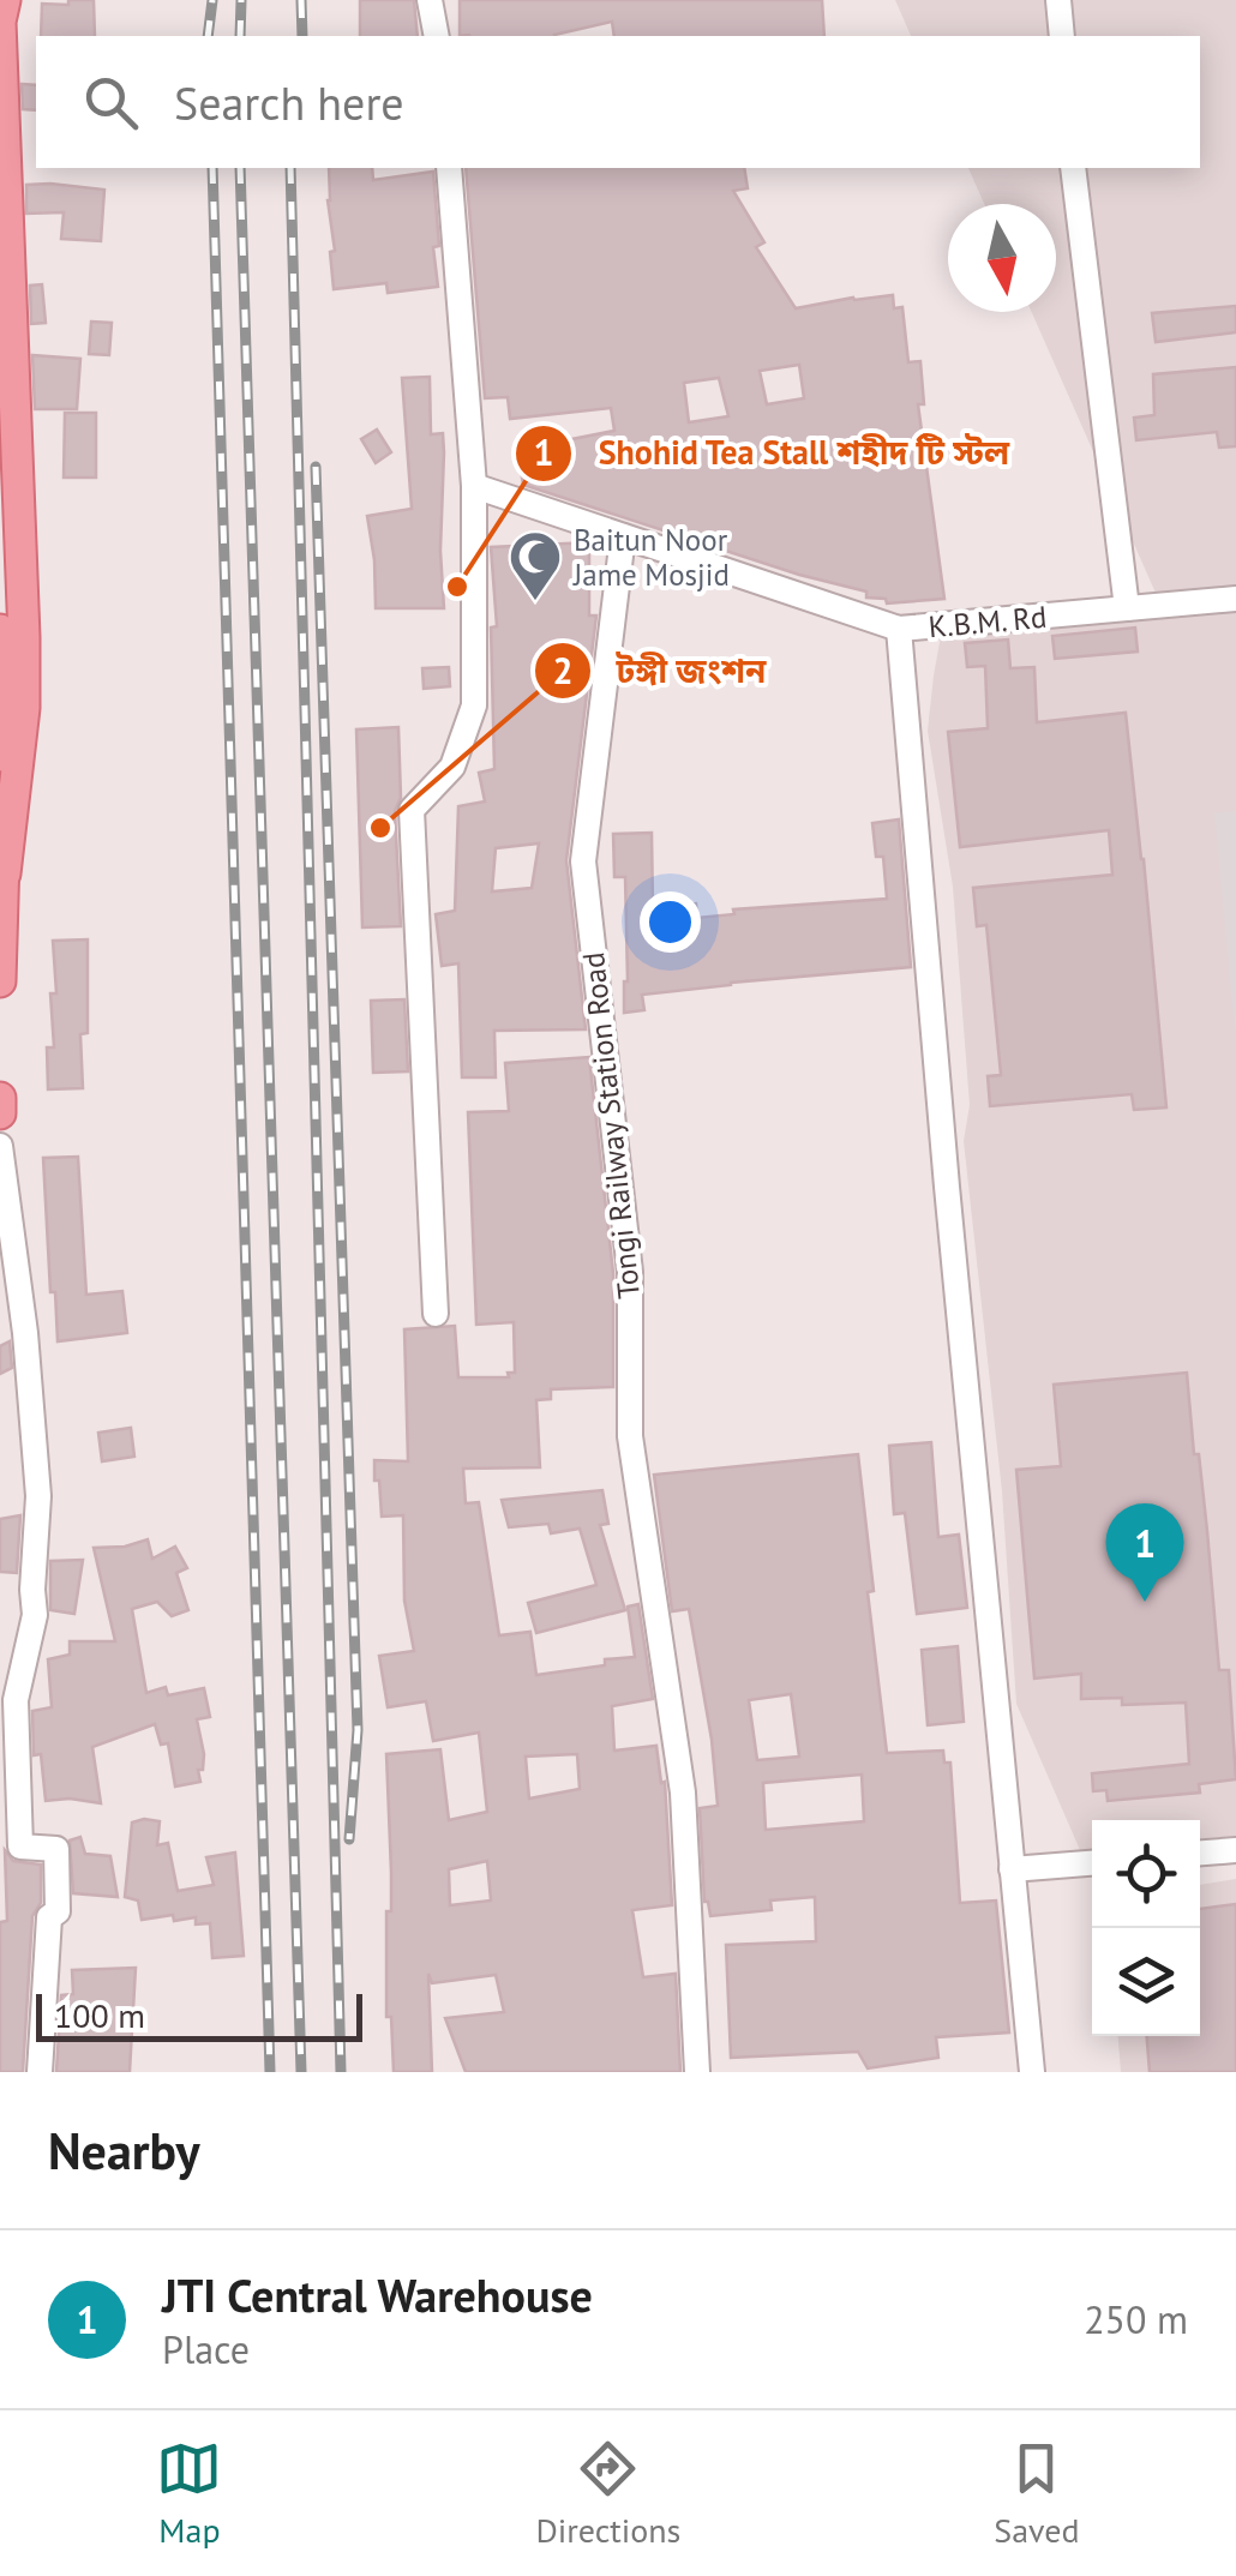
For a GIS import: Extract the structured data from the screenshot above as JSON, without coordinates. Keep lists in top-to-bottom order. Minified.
{"streets":{"street":["K.B.M. Rd","Tongi Railway Station Road"]},"crossings":[["K.B.M. Rd","Tongi Railway Station Road"]],"places":{"other":["Shohid Tea Stall শহীদ টি স্টল","টঙ্গী জংশন"],"mosque":["Baitun Noor Jame Mosjid"]},"scale_bar":"100 m","north":"bottom","page":{"search":"Search here","pins":"1","scale":"100 m","heading":"Nearby","list":[{"mark":"1","name":"JTI Central Warehouse","note":"Place","value":"250 m"}],"nav":["Map","Directions","Saved"]}}
